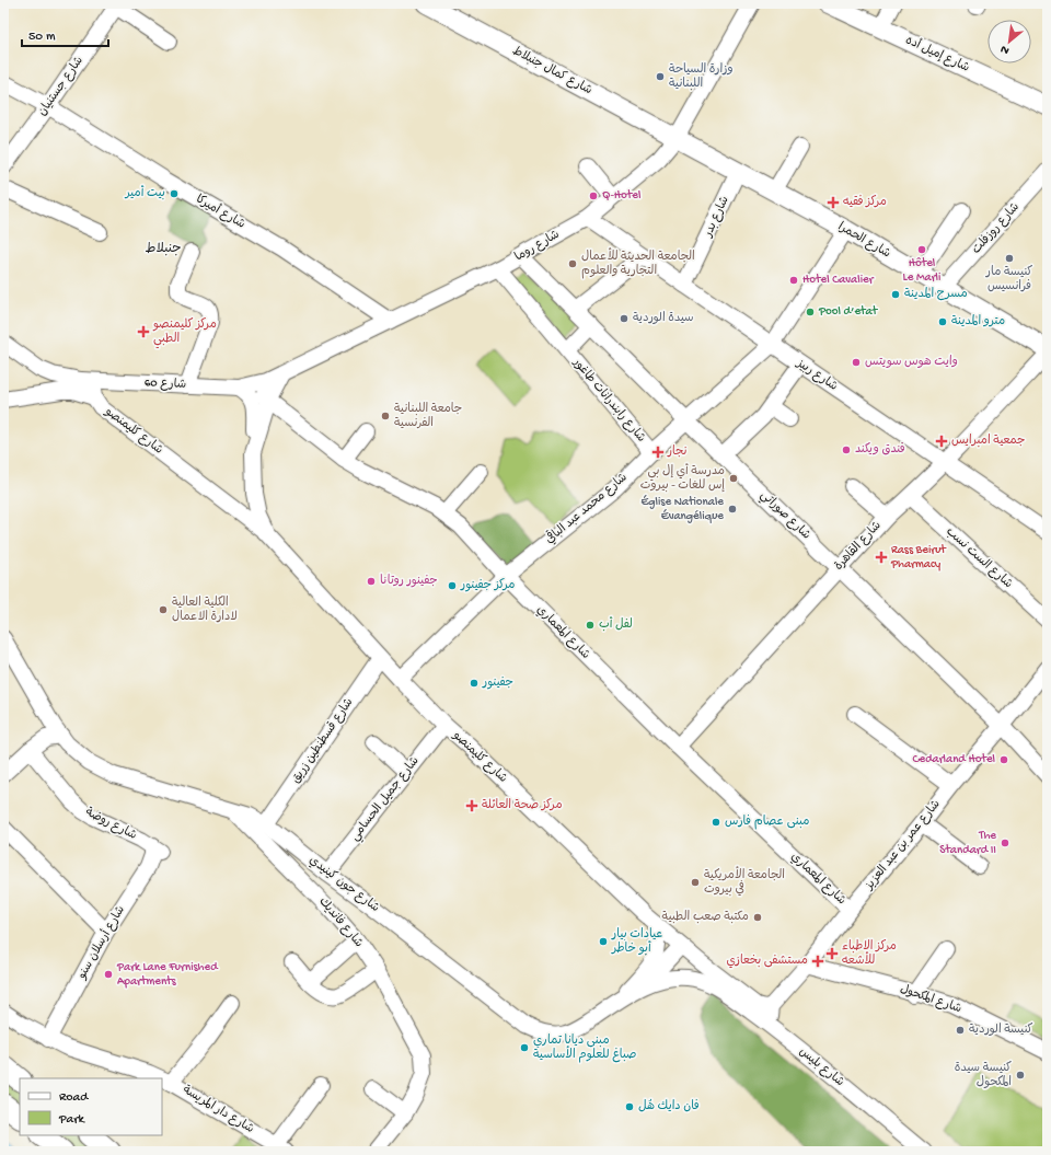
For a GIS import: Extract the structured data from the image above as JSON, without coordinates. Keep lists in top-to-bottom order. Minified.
{"streets":{"main road":["شارع إميل أده","شارع كمال جنبلاط","شارع الحمرا"],"street":["شارع جستنيان","شارع أميركا","شارع بدر","شارع روزفلت","شارع روما","شارع ربيز","شارع 60","شارع رابندرانات طاغور","شارع كليمنصو","شارع محمد عبد الباقي","شارع صوراتي","شارع القاهرة","شارع الست نسب","شارع المعماري","شارع قسطنطين زريق","شارع جميل الحسامي","شارع روضة","شارع عمر بن عبد العزيز","شارع جون كينيدي","شارع فانديك","شارع أرسلان سنو","شارع المكحول","شارع بليس","شارع دار المريسة"]},"crossings":[["شارع كمال جنبلاط","شارع الحمرا"],["شارع كمال جنبلاط","شارع روما"],["شارع جستنيان","شارع أميركا"],["شارع أميركا","شارع روما"],["شارع بدر","شارع الحمرا"],["شارع بدر","شارع ربيز"],["شارع روزفلت","شارع الحمرا"],["شارع الحمرا","شارع روما"],["شارع الحمرا","شارع محمد عبد الباقي"],["شارع روما","شارع ربيز"],["شارع روما","شارع 60"],["شارع روما","شارع رابندرانات طاغور"],["شارع روما","شارع كليمنصو"],["شارع روما","شارع صوراتي"],["شارع ربيز","شارع محمد عبد الباقي"],["شارع ربيز","شارع القاهرة"],["شارع 60","شارع كليمنصو"],["شارع رابندرانات طاغور","شارع محمد عبد الباقي"],["شارع رابندرانات طاغور","شارع صوراتي"],["شارع كليمنصو","شارع محمد عبد الباقي"],["شارع كليمنصو","شارع المعماري"],["شارع كليمنصو","شارع قسطنطين زريق"],["شارع كليمنصو","شارع جميل الحسامي"],["شارع كليمنصو","شارع عمر بن عبد العزيز"],["شارع محمد عبد الباقي","شارع صوراتي"],["شارع محمد عبد الباقي","شارع المعماري"],["شارع صوراتي","شارع القاهرة"],["شارع صوراتي","شارع عمر بن عبد العزيز"],["شارع القاهرة","شارع الست نسب"],["شارع القاهرة","شارع المعماري"],["شارع المعماري","شارع عمر بن عبد العزيز"],["شارع قسطنطين زريق","شارع جون كينيدي"],["شارع جميل الحسامي","شارع جون كينيدي"],["شارع روضة","شارع أرسلان سنو"],["شارع عمر بن عبد العزيز","شارع المكحول"],["شارع جون كينيدي","شارع فانديك"],["شارع جون كينيدي","شارع بليس"],["شارع أرسلان سنو","شارع دار المريسة"]],"districts":["جنبلاط"],"places":{"other":["وزارة السياحة اللبنانية","بيت أمير","Q-Hotel","Hôtel Le Marli","كنيسة مار فرانسيس","الجامعة الحديثة للأعمال التجارية والعلوم","Hotel Cavalier","مسرح المدينة","Pool d’etat","سيدة الوردية","مترو المدينة","وايت هوس سويتس","جامعة اللبنانية الفرنسية","فندق ويكند","مدرسة أي إل بي إس للغات - بيروت","Église Nationale Évangélique","جفينور روتانا","مركز جفينور","الكلية العالية لادارة الاعمال","لفل أب","جفينور","Cedarland Hotel","مبنى عصام فارس","The Standard II","الجامعة الأمريكية في بيروت","مكتبة صعب الطبية","عيادات بيار أبو خاطر","Park Lane Furnished Apartments","كنيسة الوردية","مبنى ديانا تماري صباغ للعلوم الأساسية","كنيسة سيدة المكحول","فان دايك هُل"],"health":["مركز فقيه","مركز كليمنصو الطبي","جمعية امبرايس","نجار","Rass Beirut Pharmacy","مركز صحة العائلة","مركز الاطباء للأشعه","مستشفى بخعازي"]},"legend":["Road","Park"],"scale_bar":"50 m","north":"bottom left"}
